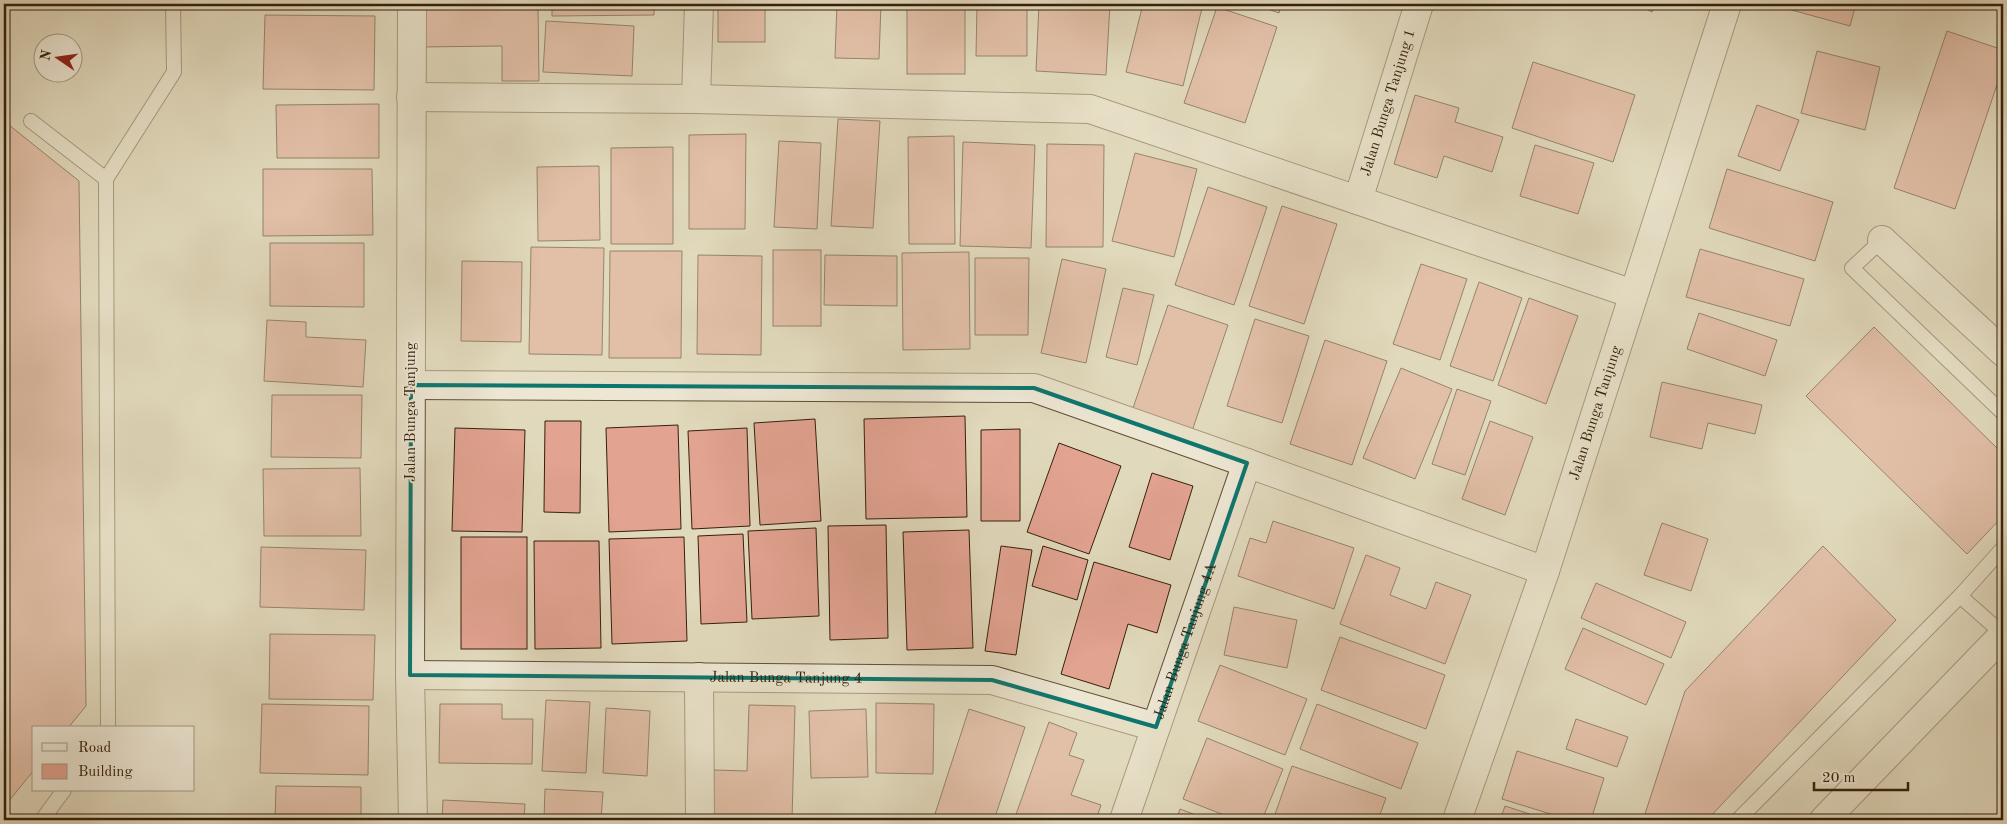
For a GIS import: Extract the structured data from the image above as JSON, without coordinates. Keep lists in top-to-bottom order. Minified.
{"streets":{"street":["Jalan Bunga Tanjung 1","Jalan Bunga Tanjung","Jalan Bunga Tanjung 4A","Jalan Bunga Tanjung 4"]},"crossings":[["Jalan Bunga Tanjung","Jalan Bunga Tanjung 4"],["Jalan Bunga Tanjung 4A","Jalan Bunga Tanjung 4"]],"legend":["Road","Building"],"scale_bar":"20 m","north":"left"}
